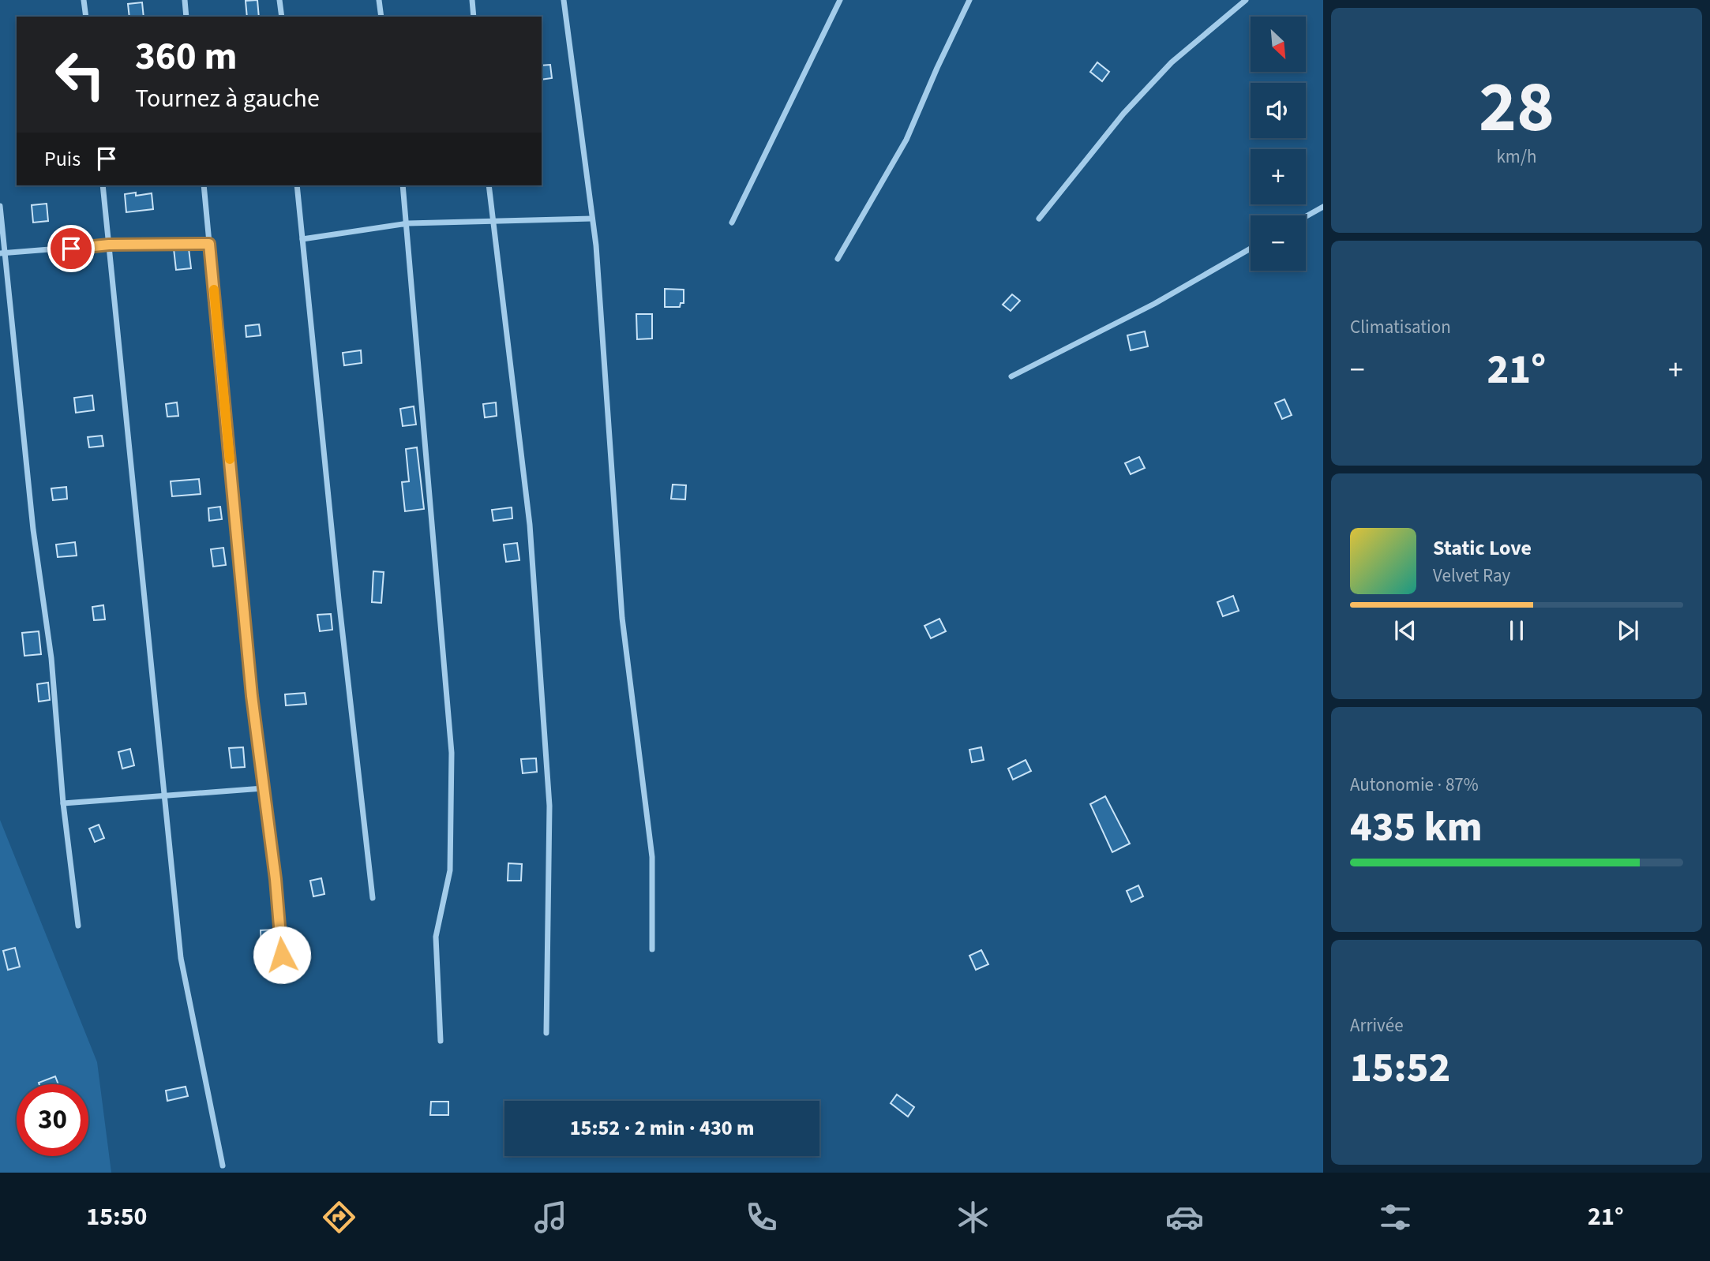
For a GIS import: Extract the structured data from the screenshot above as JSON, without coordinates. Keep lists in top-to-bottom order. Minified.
{"north":"bottom right","page":{"tile":[["28","km/h"],"Climatisation",["Autonomie · 87%","435 km"],["Arrivée","15:52"]],"map_buttons":["+","−"],"turn":["360 m","Tournez à gauche"],"then":"Puis","heat":["−","21°","+"],"song":["Static Love","Velvet Ray"],"limit":"30","trip":"15:52 · 2 min · 430 m","tabs":["15:50","21°"]}}
